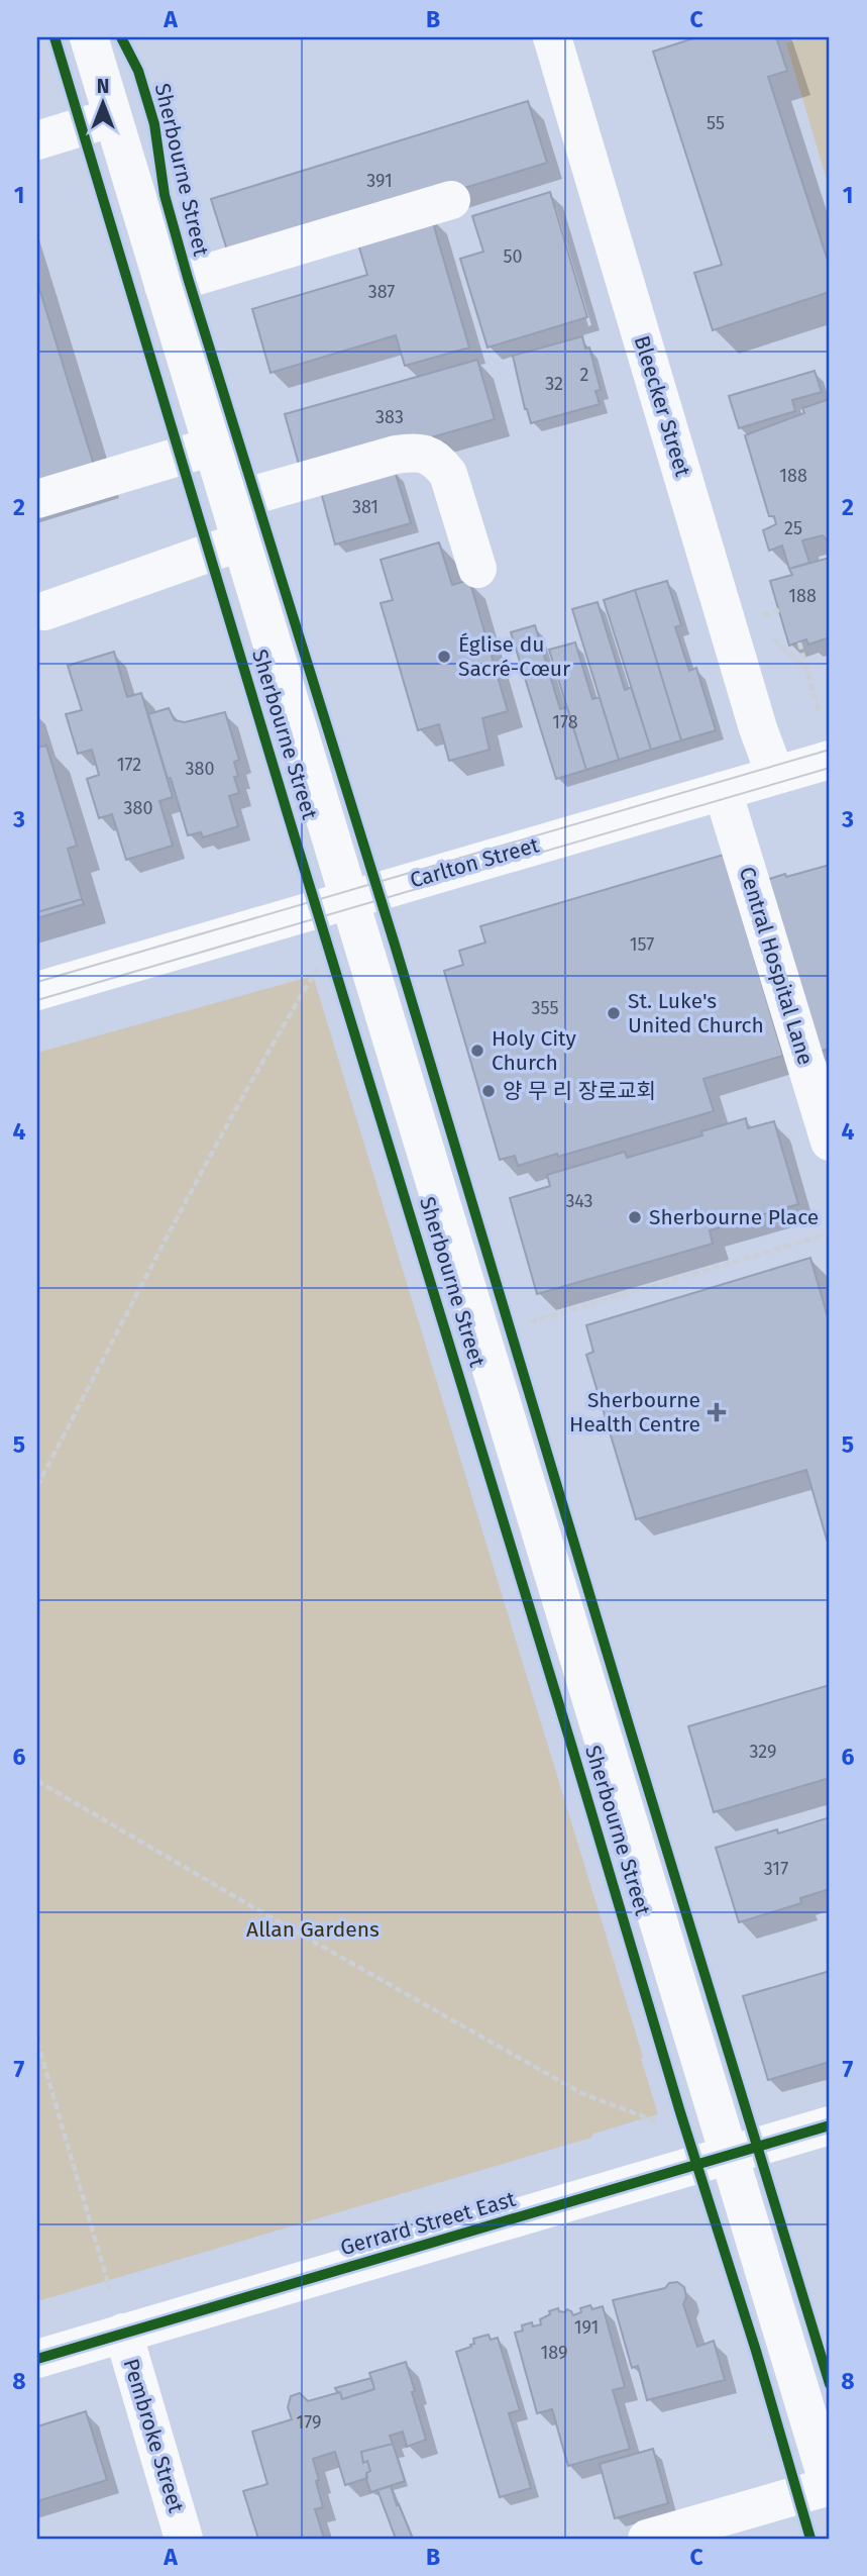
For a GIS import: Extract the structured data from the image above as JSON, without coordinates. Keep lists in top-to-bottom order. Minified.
{"streets":{"street":["Sherbourne Street","Bleecker Street","Carlton Street","Central Hospital Lane","Gerrard Street East","Pembroke Street"]},"crossings":[["Sherbourne Street","Carlton Street"],["Sherbourne Street","Gerrard Street East"],["Bleecker Street","Carlton Street"],["Carlton Street","Central Hospital Lane"],["Gerrard Street East","Pembroke Street"]],"parks":["Allan Gardens"],"places":{"other":["Église du Sacré-Cœur","St. Luke's United Church","Holy City Church","양 무 리 장로교회","Sherbourne Place"],"health":["Sherbourne Health Centre"]},"house_numbers":["55","391","50","387","2","32","383","188","381","25","188","178","172","380","380","157","355","343","329","317","191","189","179"],"north":"top","grid":{"columns":["A","B","C"],"rows":["1","2","3","4","5","6","7","8"]}}
